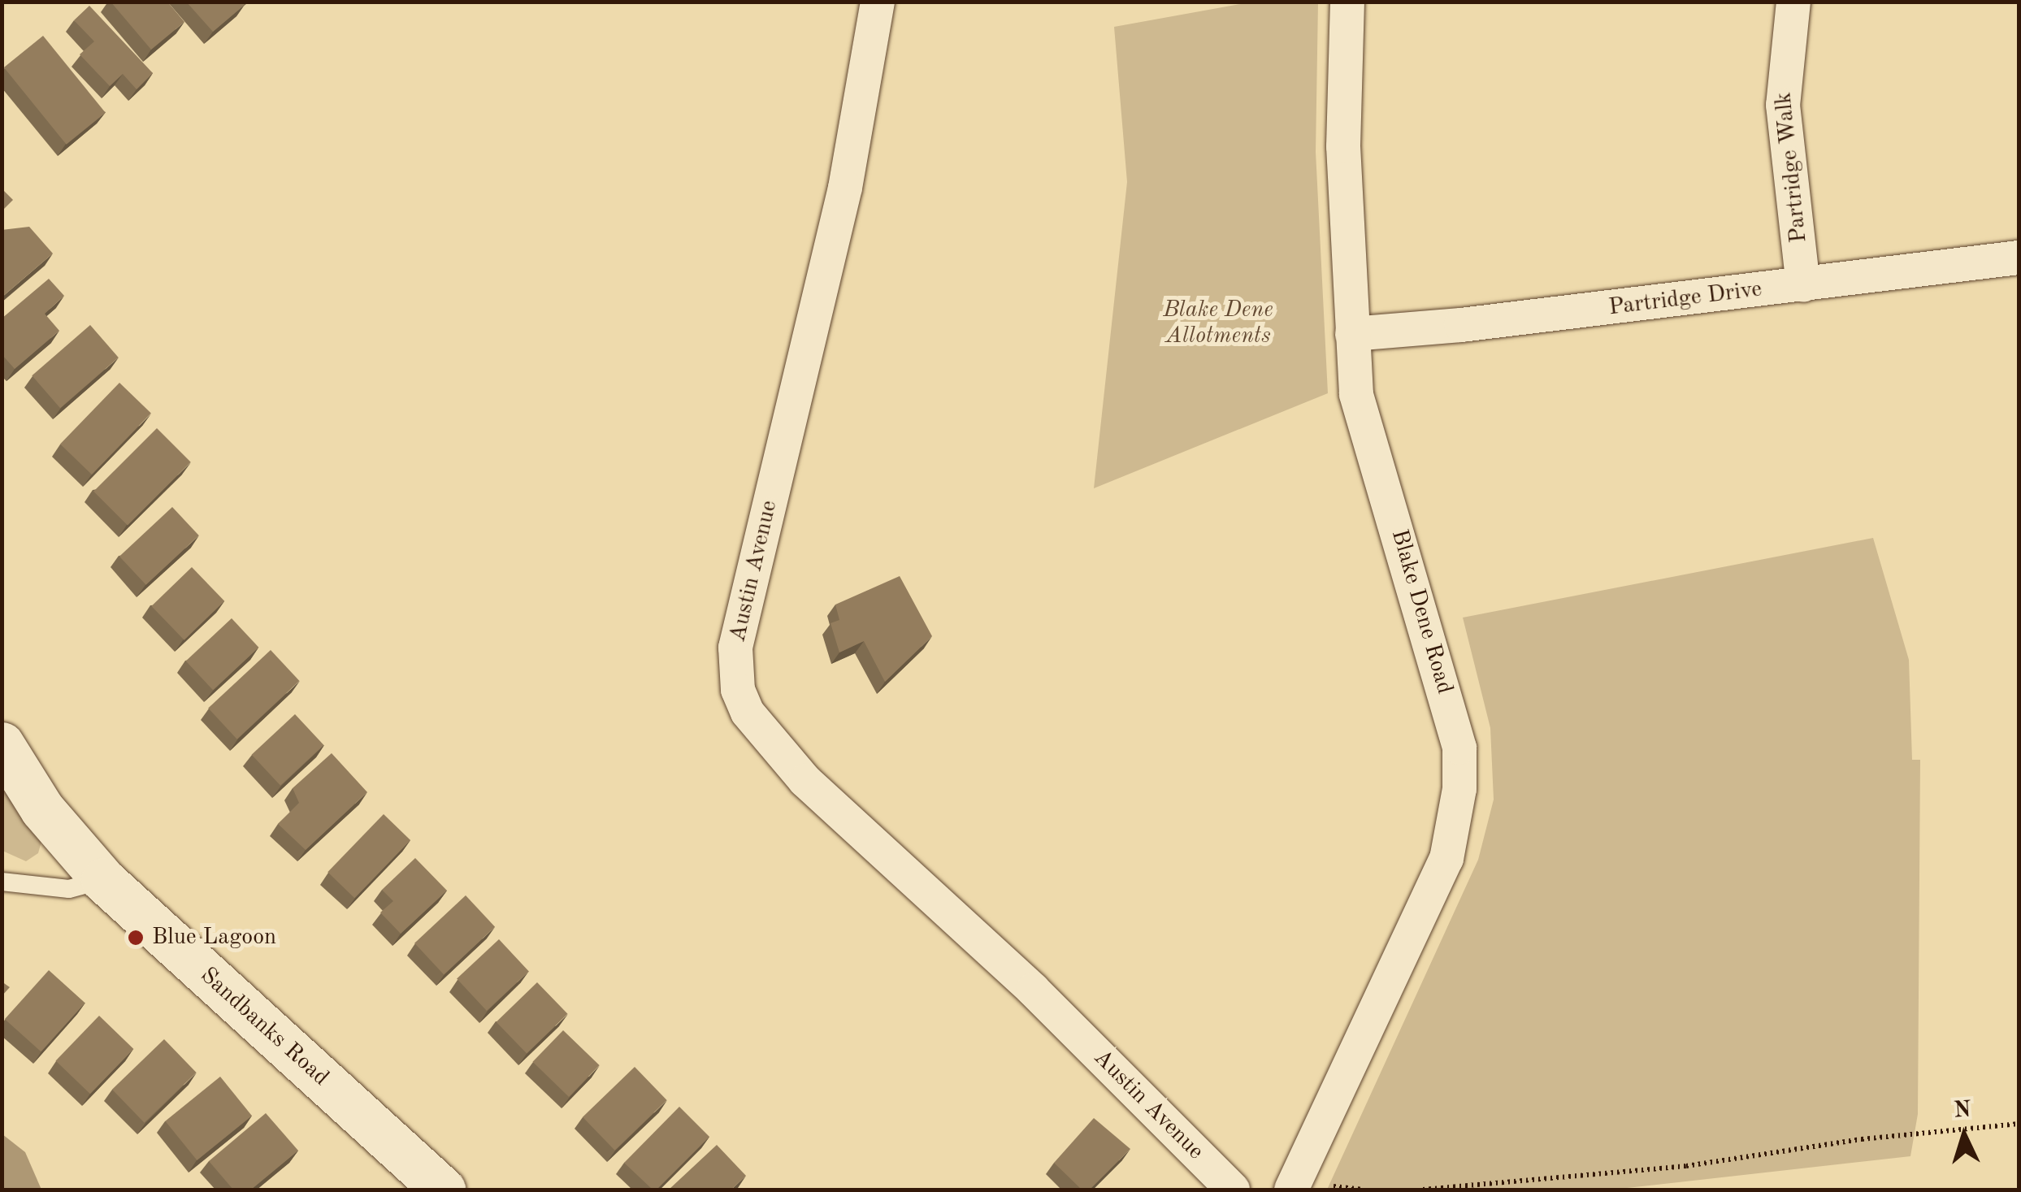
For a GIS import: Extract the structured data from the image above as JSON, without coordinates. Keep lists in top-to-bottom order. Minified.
{"streets":{"main road":["Sandbanks Road"],"street":["Partridge Walk","Partridge Drive","Austin Avenue","Blake Dene Road"]},"crossings":[["Partridge Walk","Partridge Drive"],["Partridge Drive","Blake Dene Road"]],"parks":["Blake Dene Allotments"],"places":["Blue Lagoon"],"north":"top"}
